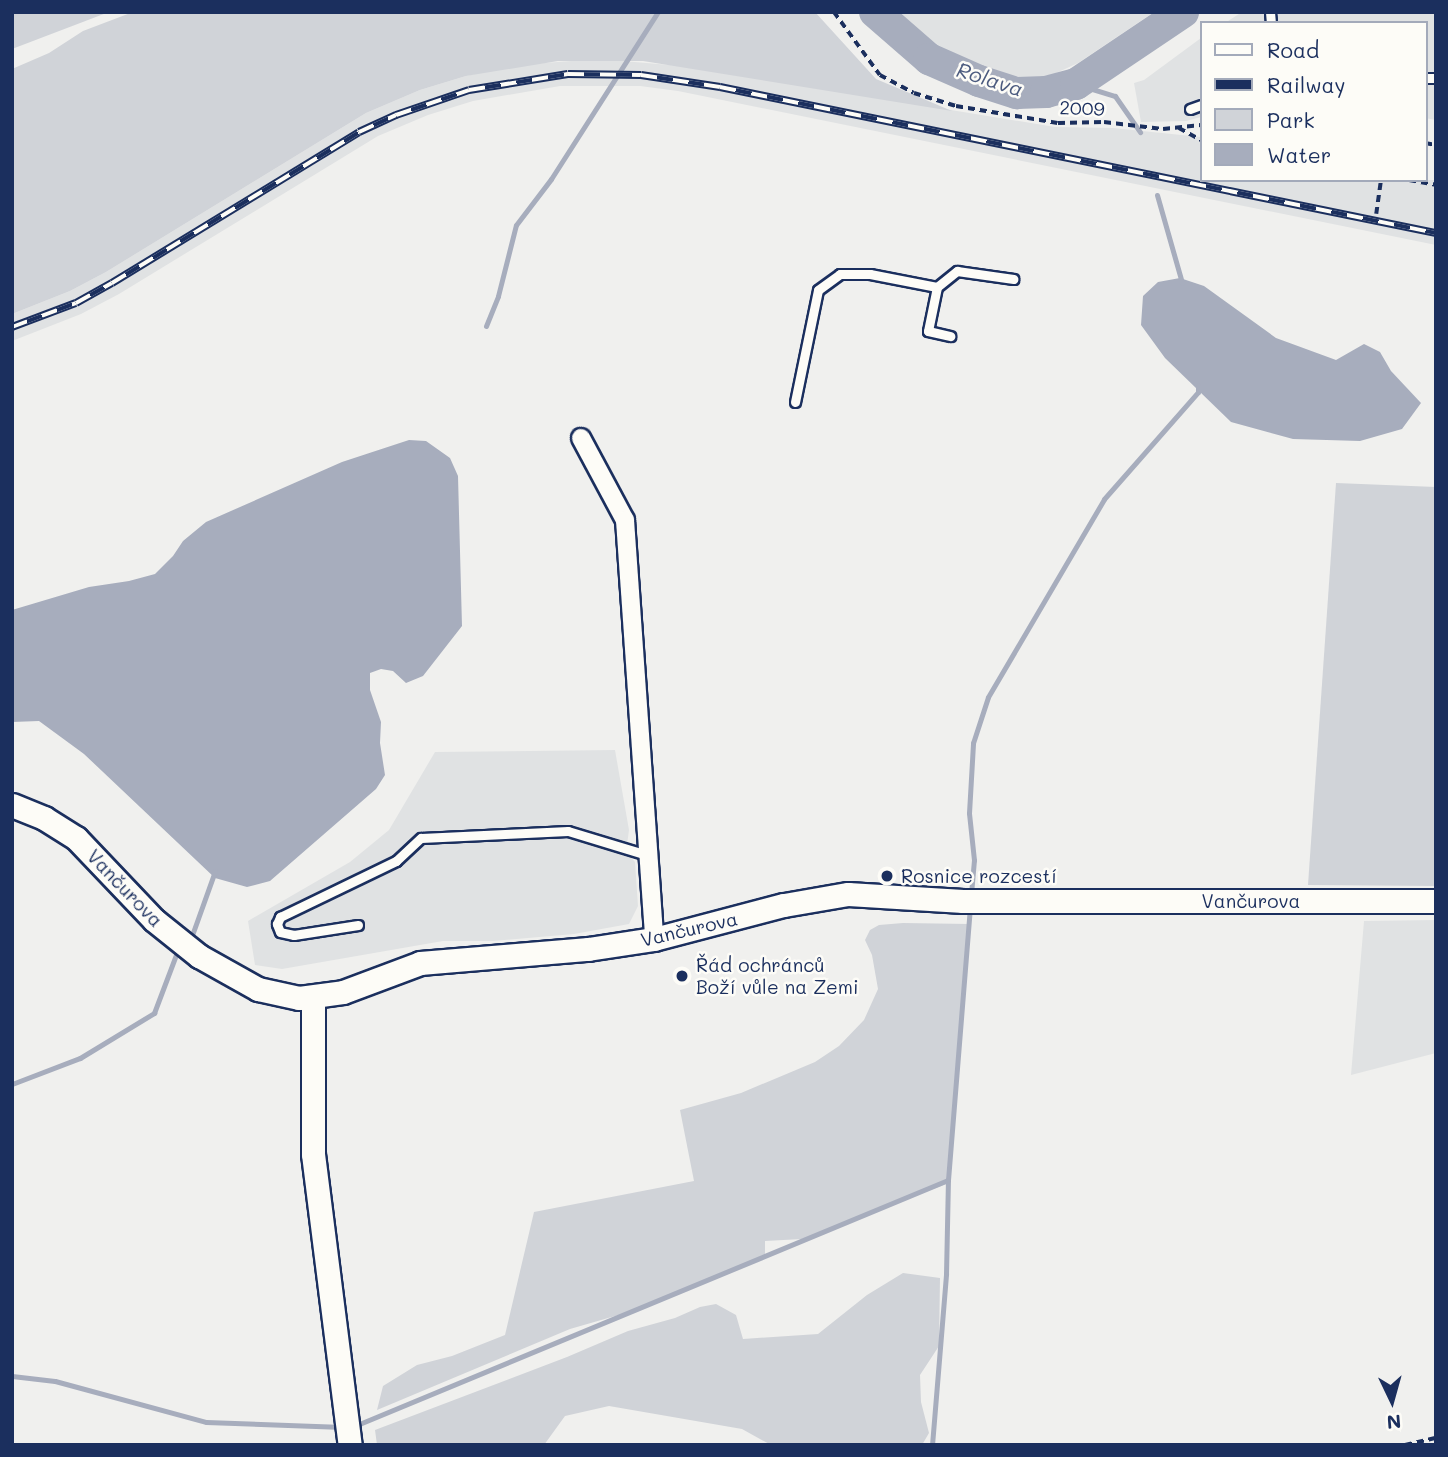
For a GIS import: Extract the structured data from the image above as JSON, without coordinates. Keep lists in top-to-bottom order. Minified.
{"streets":{"street":["Vančurova"],"path":["2009"]},"water":["Rolava"],"places":["Rosnice rozcestí","Řád ochránců Boží vůle na Zemi"],"legend":["Road","Railway","Park","Water"],"north":"bottom"}
